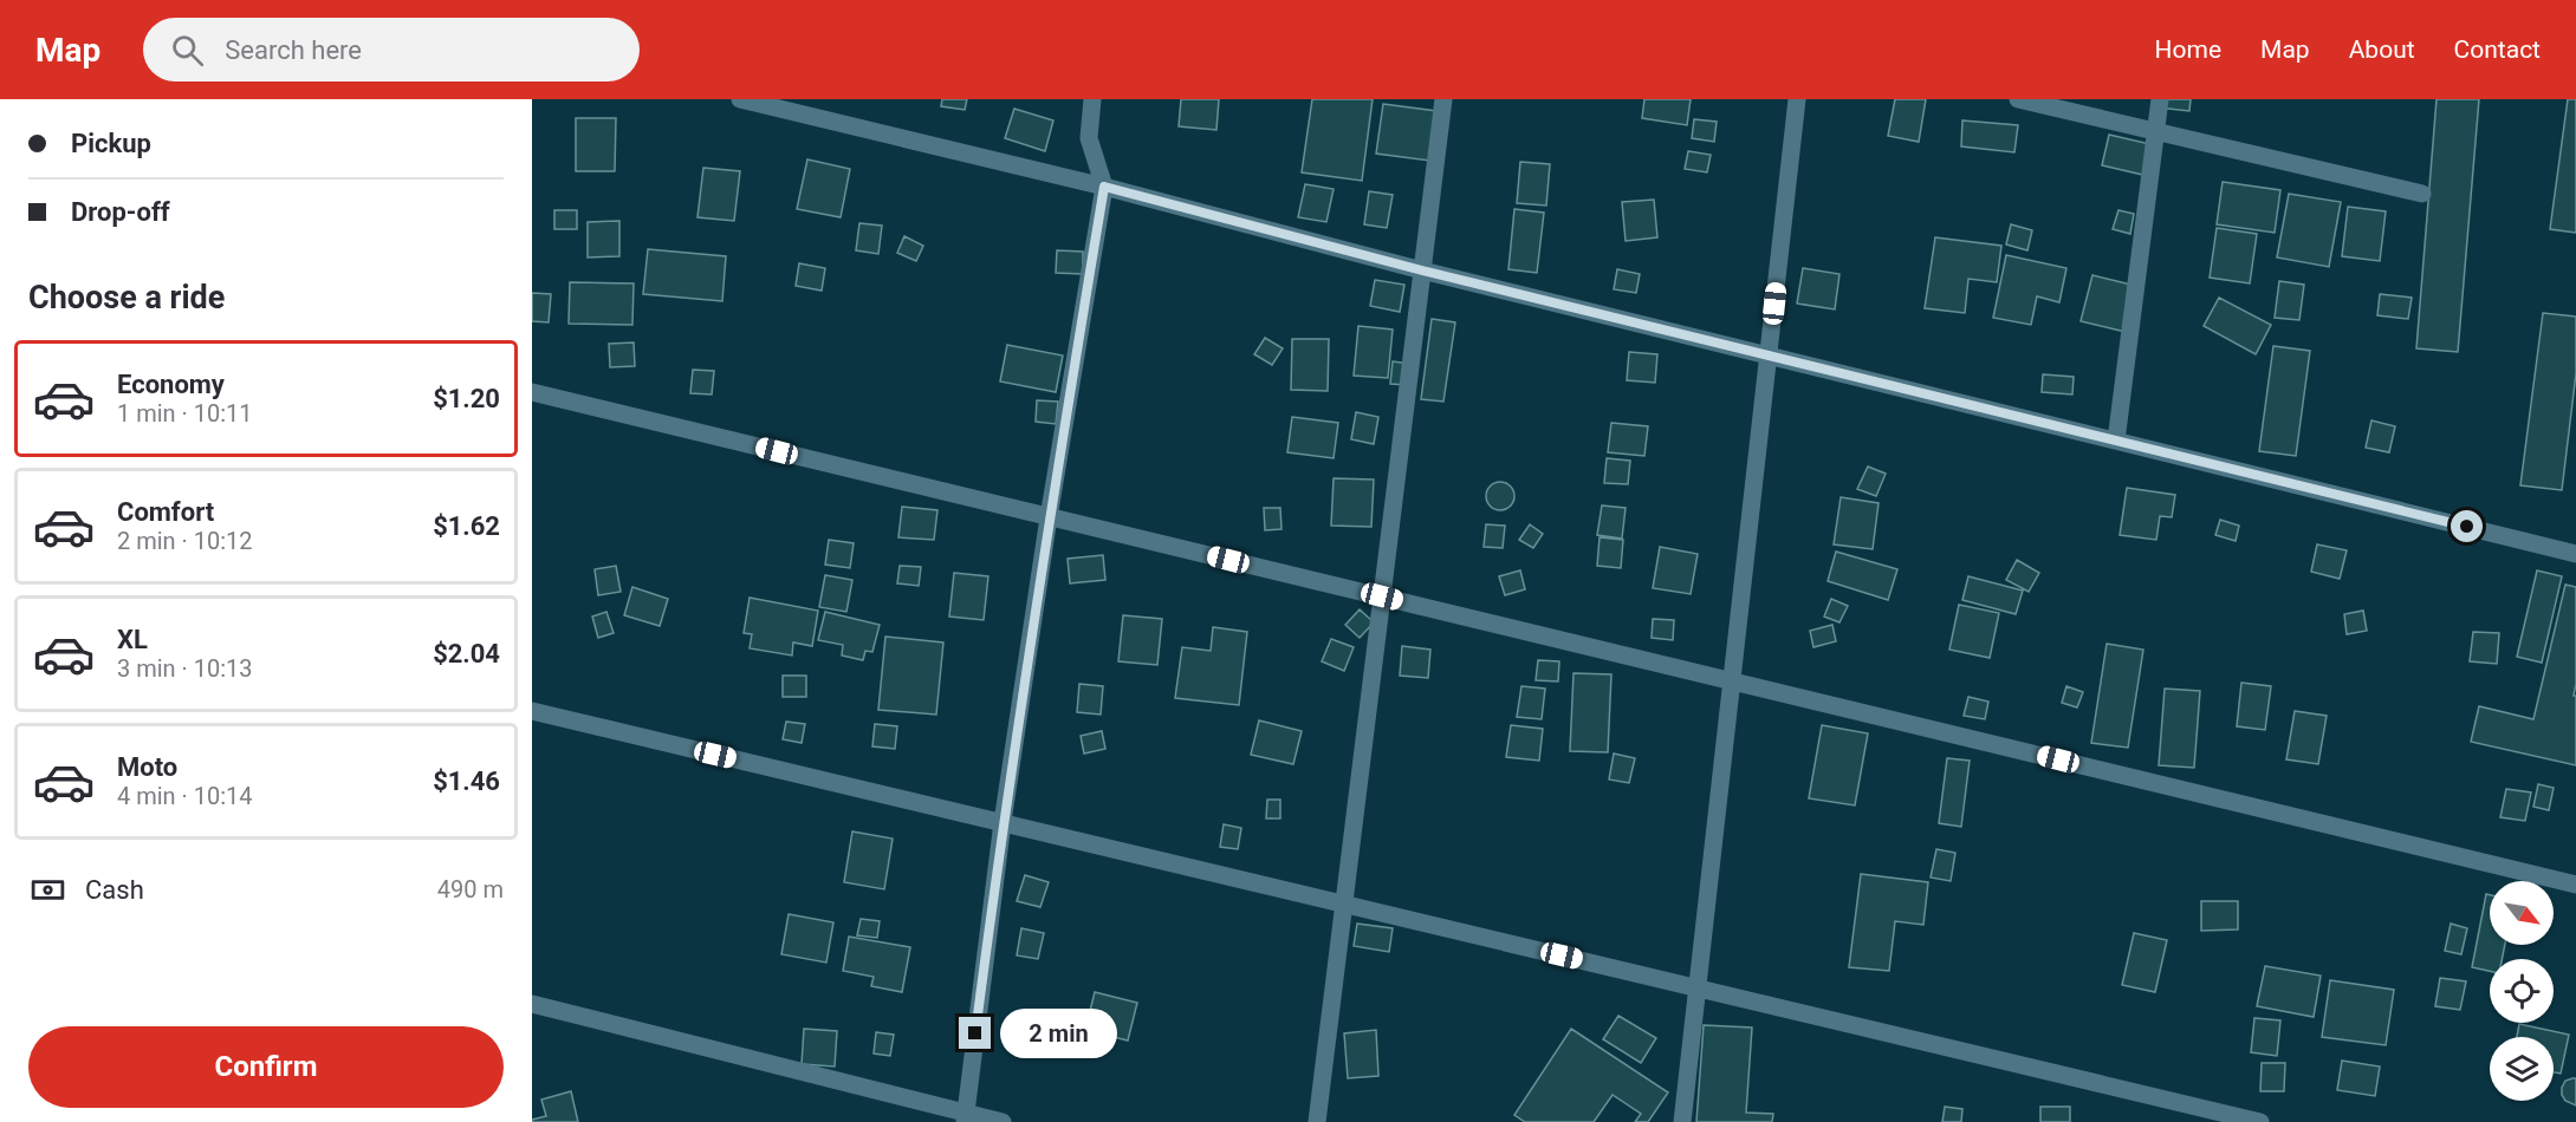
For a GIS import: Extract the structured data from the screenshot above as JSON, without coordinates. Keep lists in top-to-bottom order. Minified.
{"north":"bottom right","page":{"header":"Map","search":"Search here","nav":["Home","Map","About","Contact"],"banner":["Pickup","Drop-off"],"heading":"Choose a ride","list":[{"name":"Economy","note":"1 min · 10:11","value":"$1.20"},{"name":"Comfort","note":"2 min · 10:12","value":"$1.62"},{"name":"XL","note":"3 min · 10:13","value":"$2.04"},{"name":"Moto","note":"4 min · 10:14","value":"$1.46"}],"pay":["Cash","490 m"],"bubble":"2 min","buttons":"Confirm"}}
